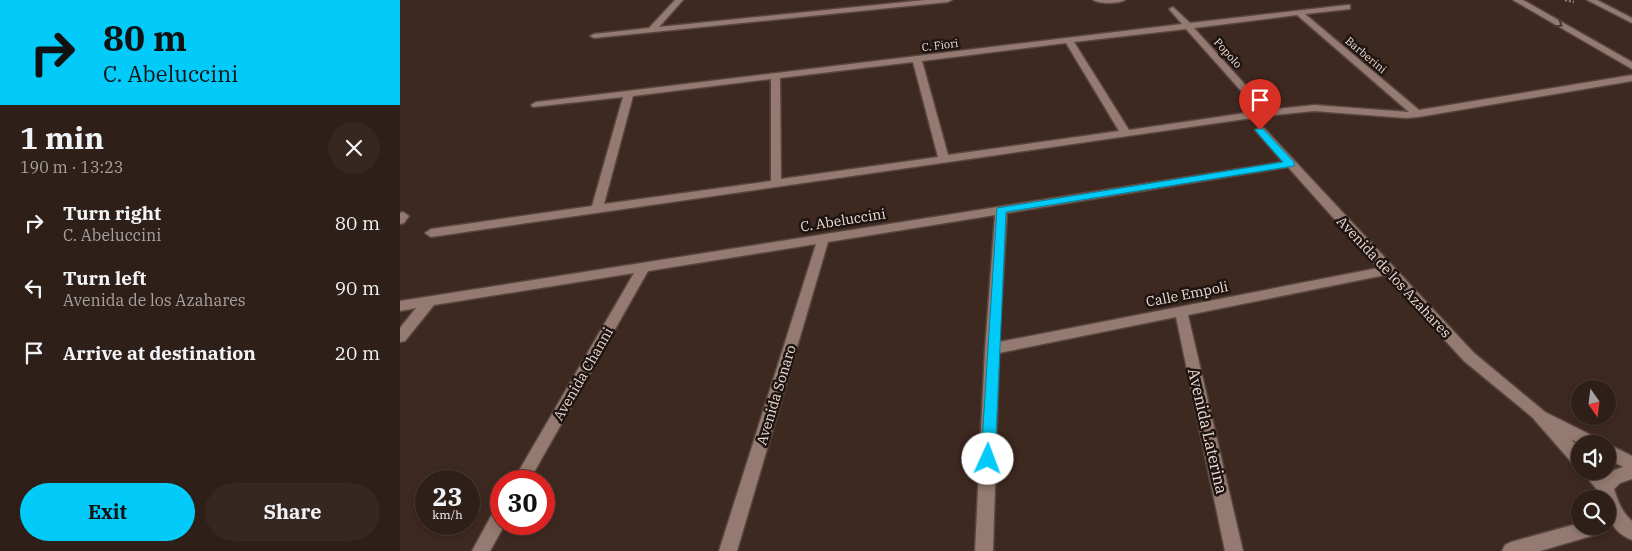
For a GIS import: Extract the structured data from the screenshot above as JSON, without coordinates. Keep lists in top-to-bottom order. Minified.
{"streets":{"street":["C. Fiori","Popolo","Barberini","C. Abeluccini","Avenida de los Azahares","Calle Empoli","Avenida Channi","Avenida Sonaro","Avenida Laterina"]},"crossings":[["C. Fiori","Popolo"],["C. Fiori","Barberini"],["C. Abeluccini","Avenida de los Azahares"],["C. Abeluccini","Avenida Channi"],["C. Abeluccini","Avenida Sonaro"],["Avenida de los Azahares","Calle Empoli"],["Calle Empoli","Avenida Laterina"]],"north":"bottom","page":{"turn":["80 m","C. Abeluccini"],"heading":["1 min","190 m · 13:23"],"list":[{"name":"Turn right","note":"C. Abeluccini","value":"80 m"},{"name":"Turn left","note":"Avenida de los Azahares","value":"90 m"},{"name":"Arrive at destination","value":"20 m"}],"speed":"23 km/h","limit":"30","buttons":["Exit","Share"]}}
